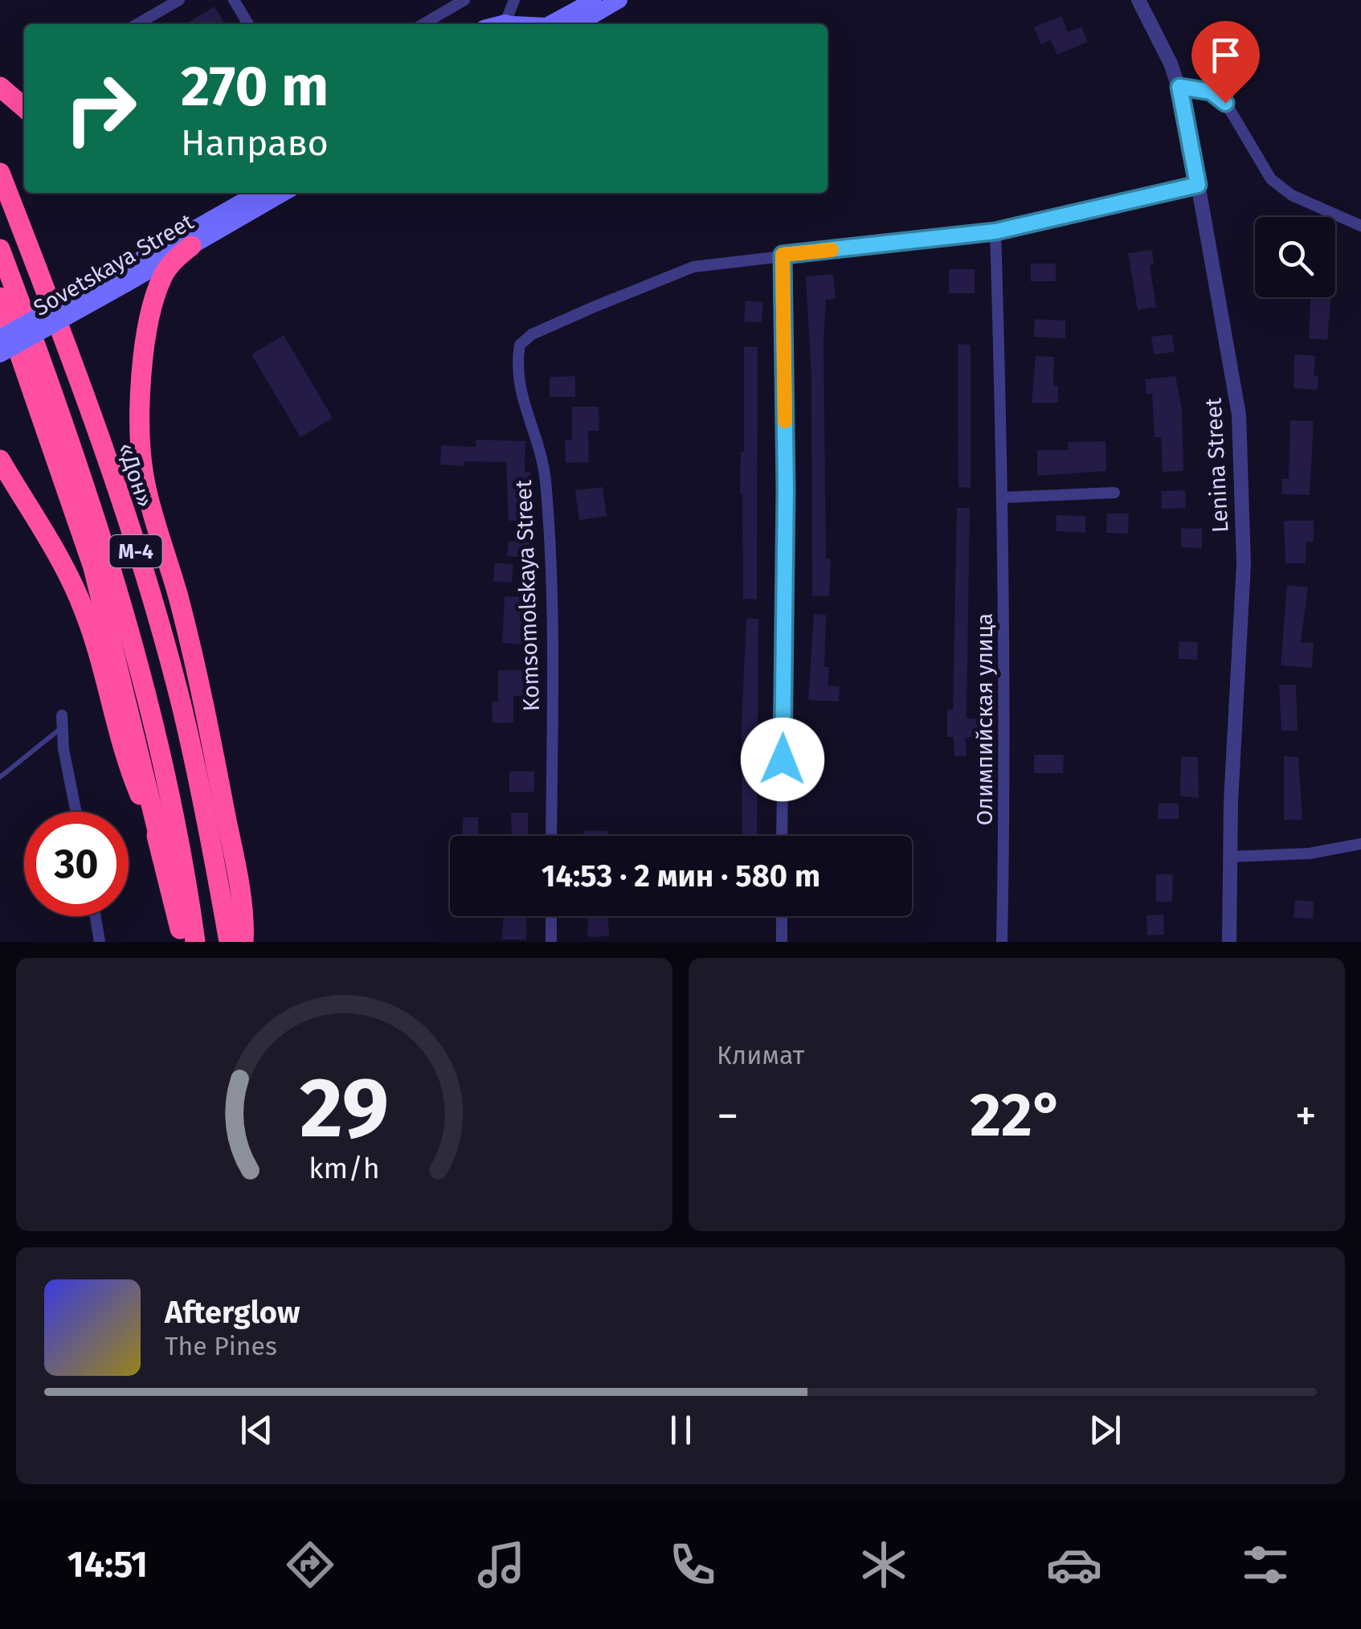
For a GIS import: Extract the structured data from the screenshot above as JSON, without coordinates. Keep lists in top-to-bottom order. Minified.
{"streets":{"highway":["«Дон»","М-4"],"main road":["Sovetskaya Street"],"street":["Lenina Street","Komsomolskaya Street","Олимпийская улица"]},"page":{"turn":["270 m","Направо"],"limit":"30","trip":"14:53 · 2 мин · 580 m","tile":"Климат","heat":["−","22°","+"],"song":["Afterglow","The Pines"],"tabs":"14:51","gauge":["29","km/h"]}}
